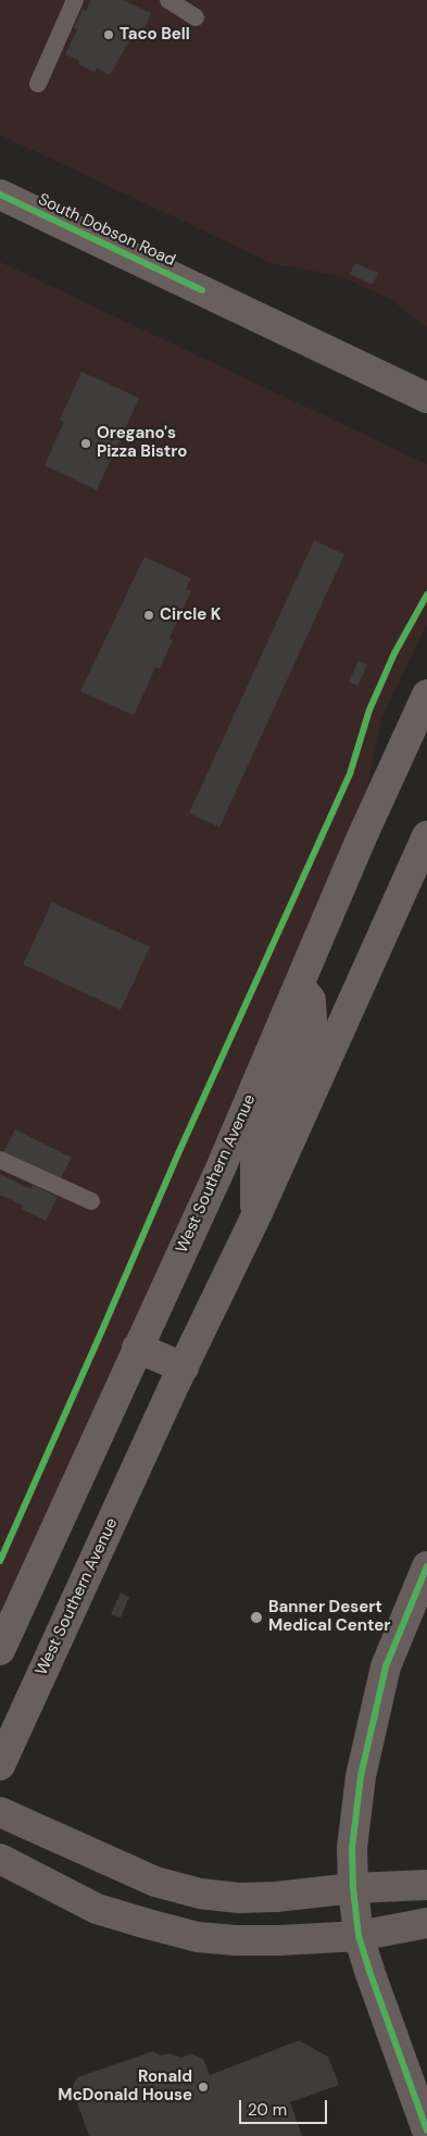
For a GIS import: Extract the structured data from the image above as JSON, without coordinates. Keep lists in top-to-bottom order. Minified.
{"streets":{"main road":["South Dobson Road","West Southern Avenue"]},"places":["Taco Bell","Oregano's Pizza Bistro","Circle K","Banner Desert Medical Center","Ronald McDonald House"],"scale_bar":"20 m"}
